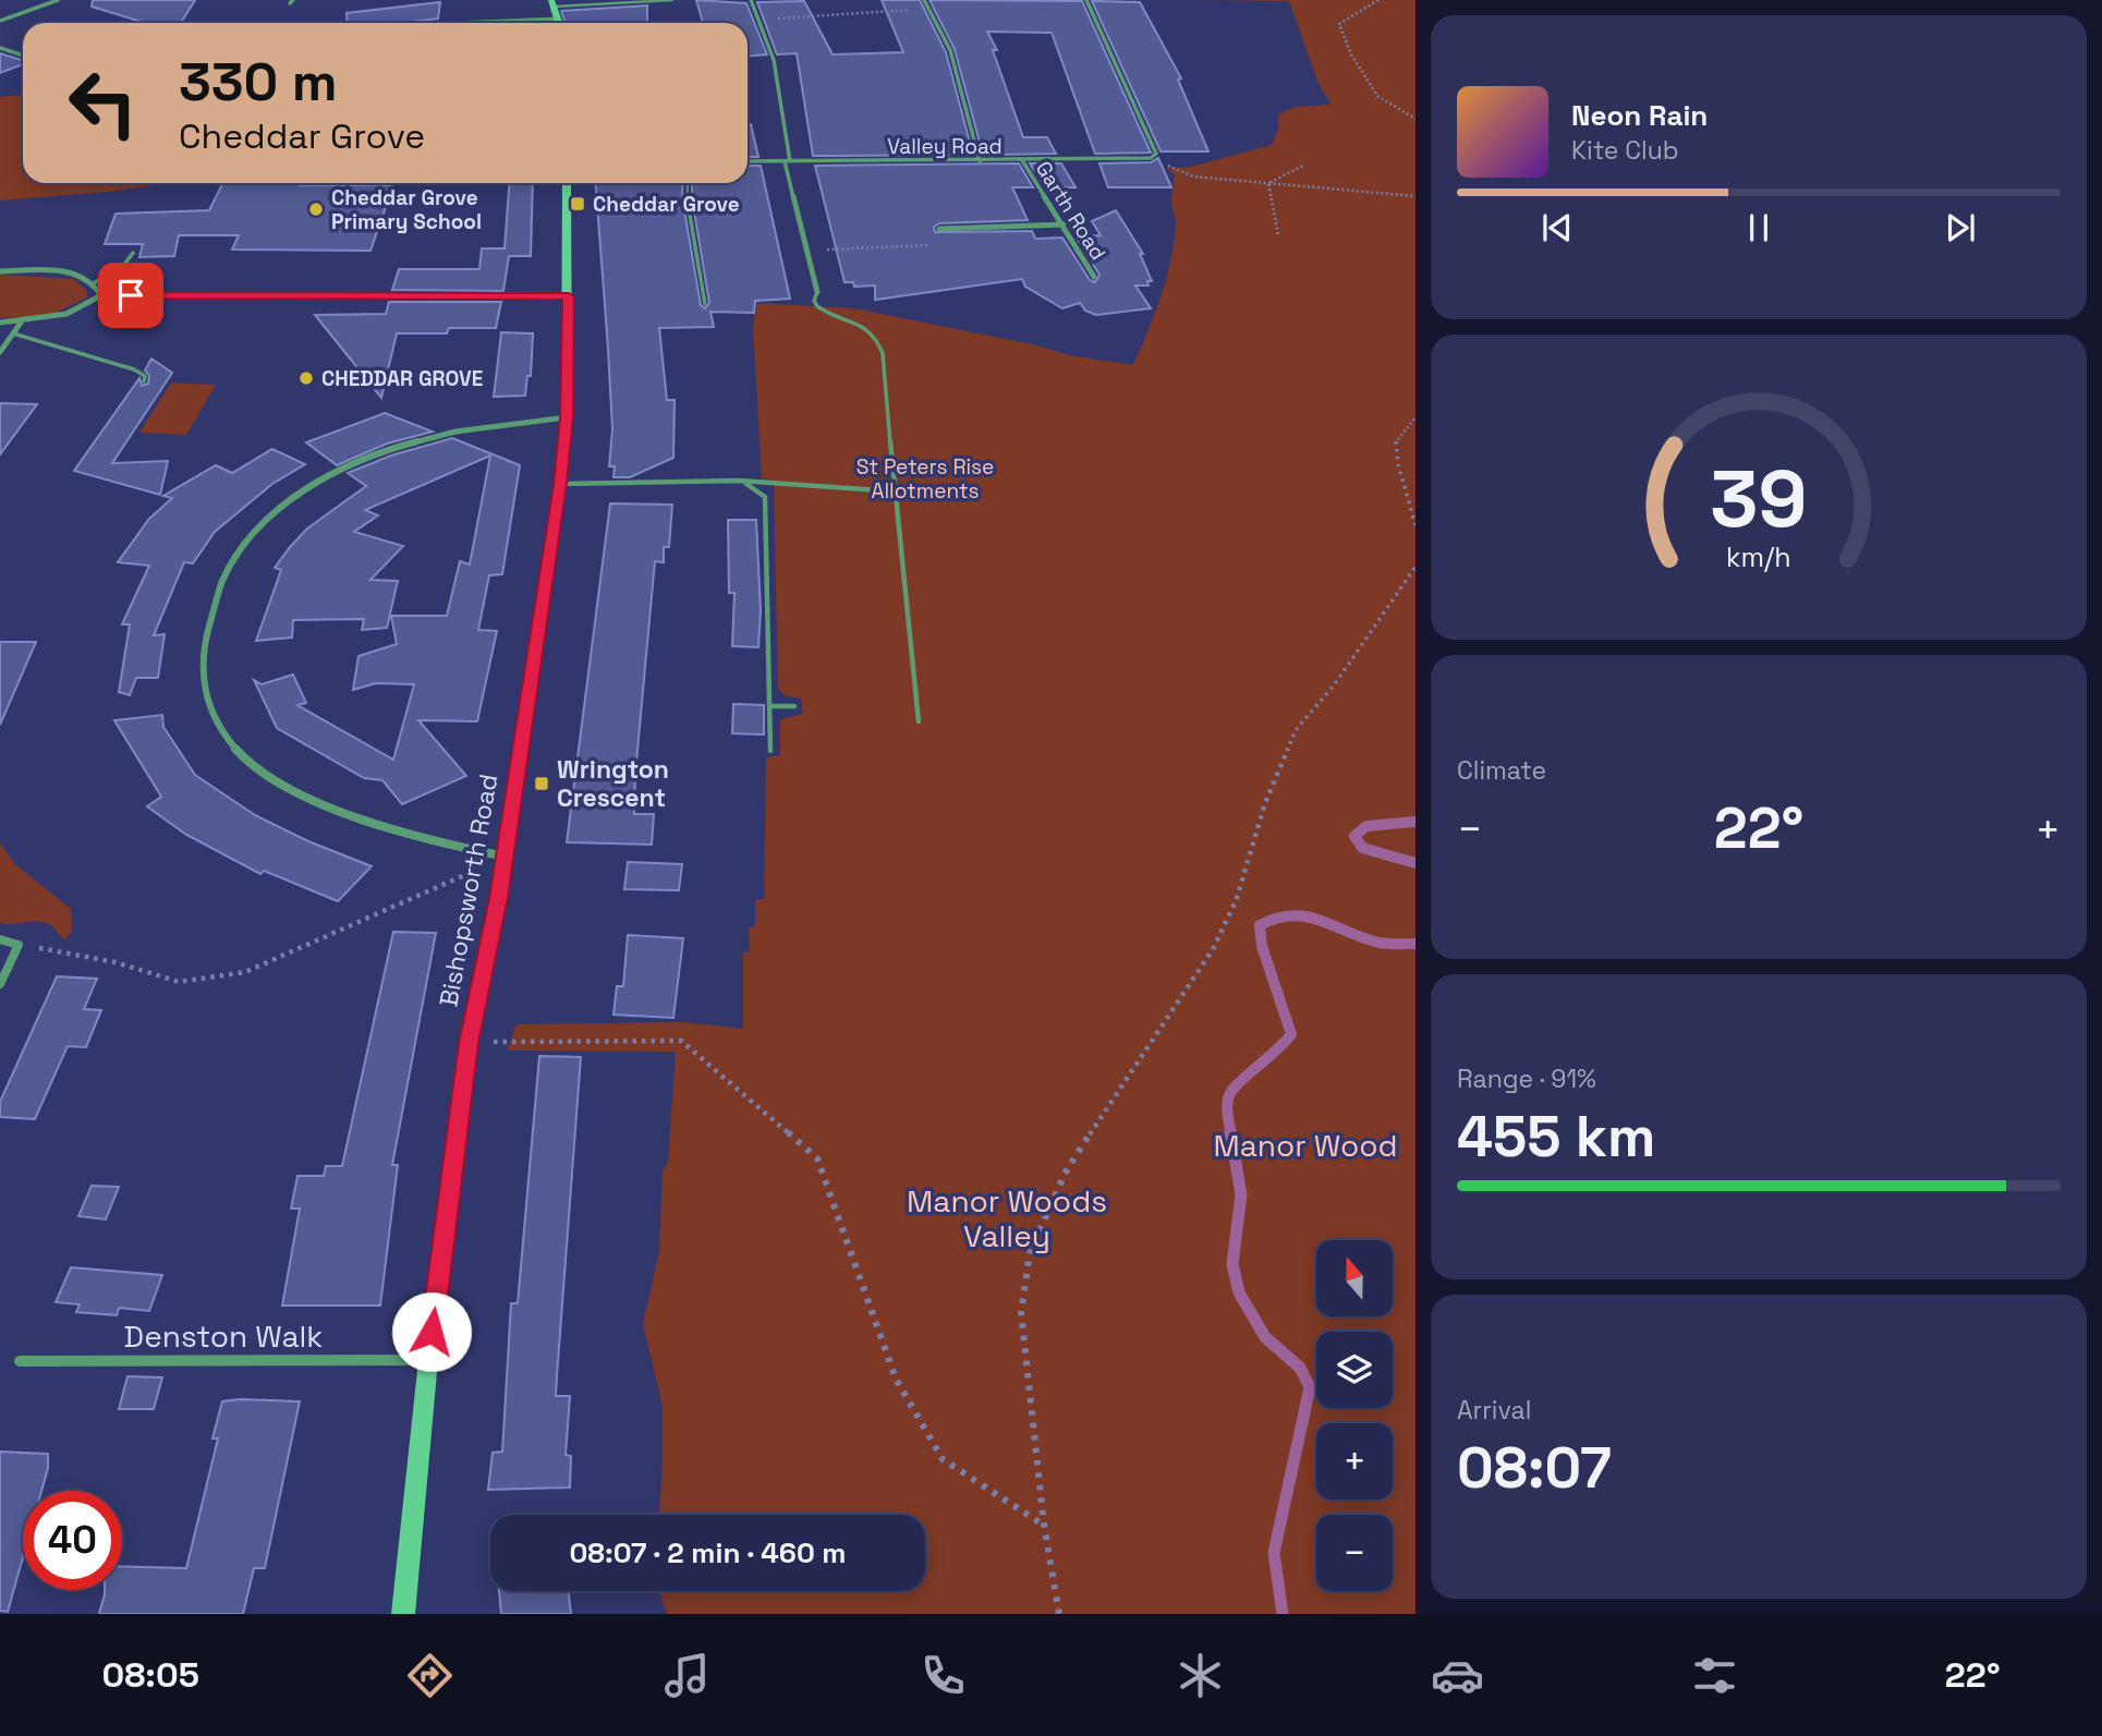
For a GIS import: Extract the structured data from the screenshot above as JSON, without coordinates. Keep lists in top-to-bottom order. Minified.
{"streets":{"street":["Valley Road","Garth Road","Bishopsworth Road","Denston Walk"]},"crossings":[["Valley Road","Garth Road"],["Bishopsworth Road","Denston Walk"]],"parks":["St Peters Rise Allotments","Manor Wood","Manor Woods Valley"],"places":{"transit":["Cheddar Grove","Wrington Crescent"],"other":["Cheddar Grove Primary School","CHEDDAR GROVE"]},"north":"top","page":{"turn":["330 m","Cheddar Grove"],"song":["Neon Rain","Kite Club"],"tile":["Climate",["Range · 91%","455 km"],["Arrival","08:07"]],"heat":["−","22°","+"],"map_buttons":["+","−"],"limit":"40","trip":"08:07 · 2 min · 460 m","tabs":["08:05","22°"],"gauge":["39","km/h"]}}
